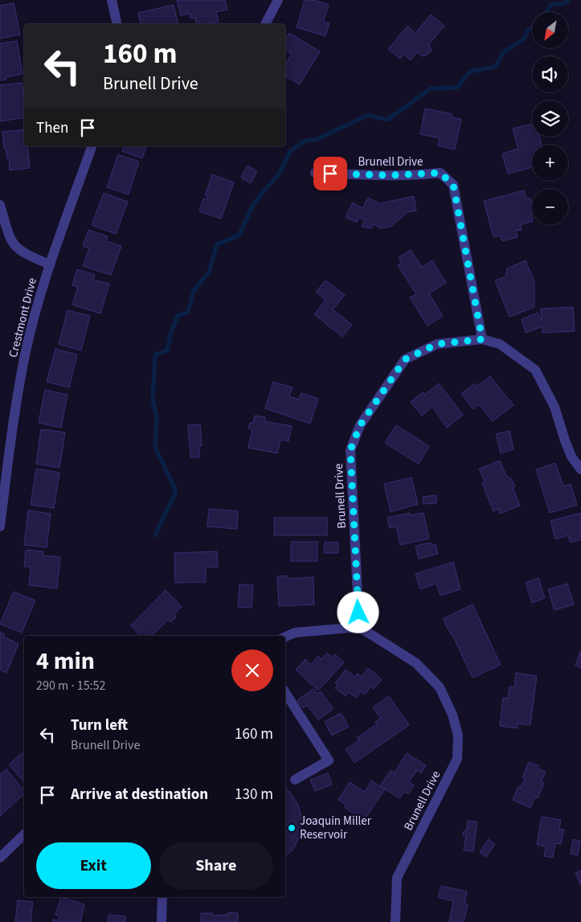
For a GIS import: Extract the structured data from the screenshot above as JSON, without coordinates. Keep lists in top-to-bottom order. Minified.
{"streets":{"street":["Brunell Drive","Crestmont Drive"]},"places":["Joaquin Miller Reservoir"],"north":"bottom left","page":{"map_buttons":["+","−"],"turn":["160 m","Brunell Drive"],"then":"Then","heading":["4 min","290 m · 15:52"],"list":[{"name":"Turn left","note":"Brunell Drive","value":"160 m"},{"name":"Arrive at destination","value":"130 m"}],"buttons":["Exit","Share"]}}
